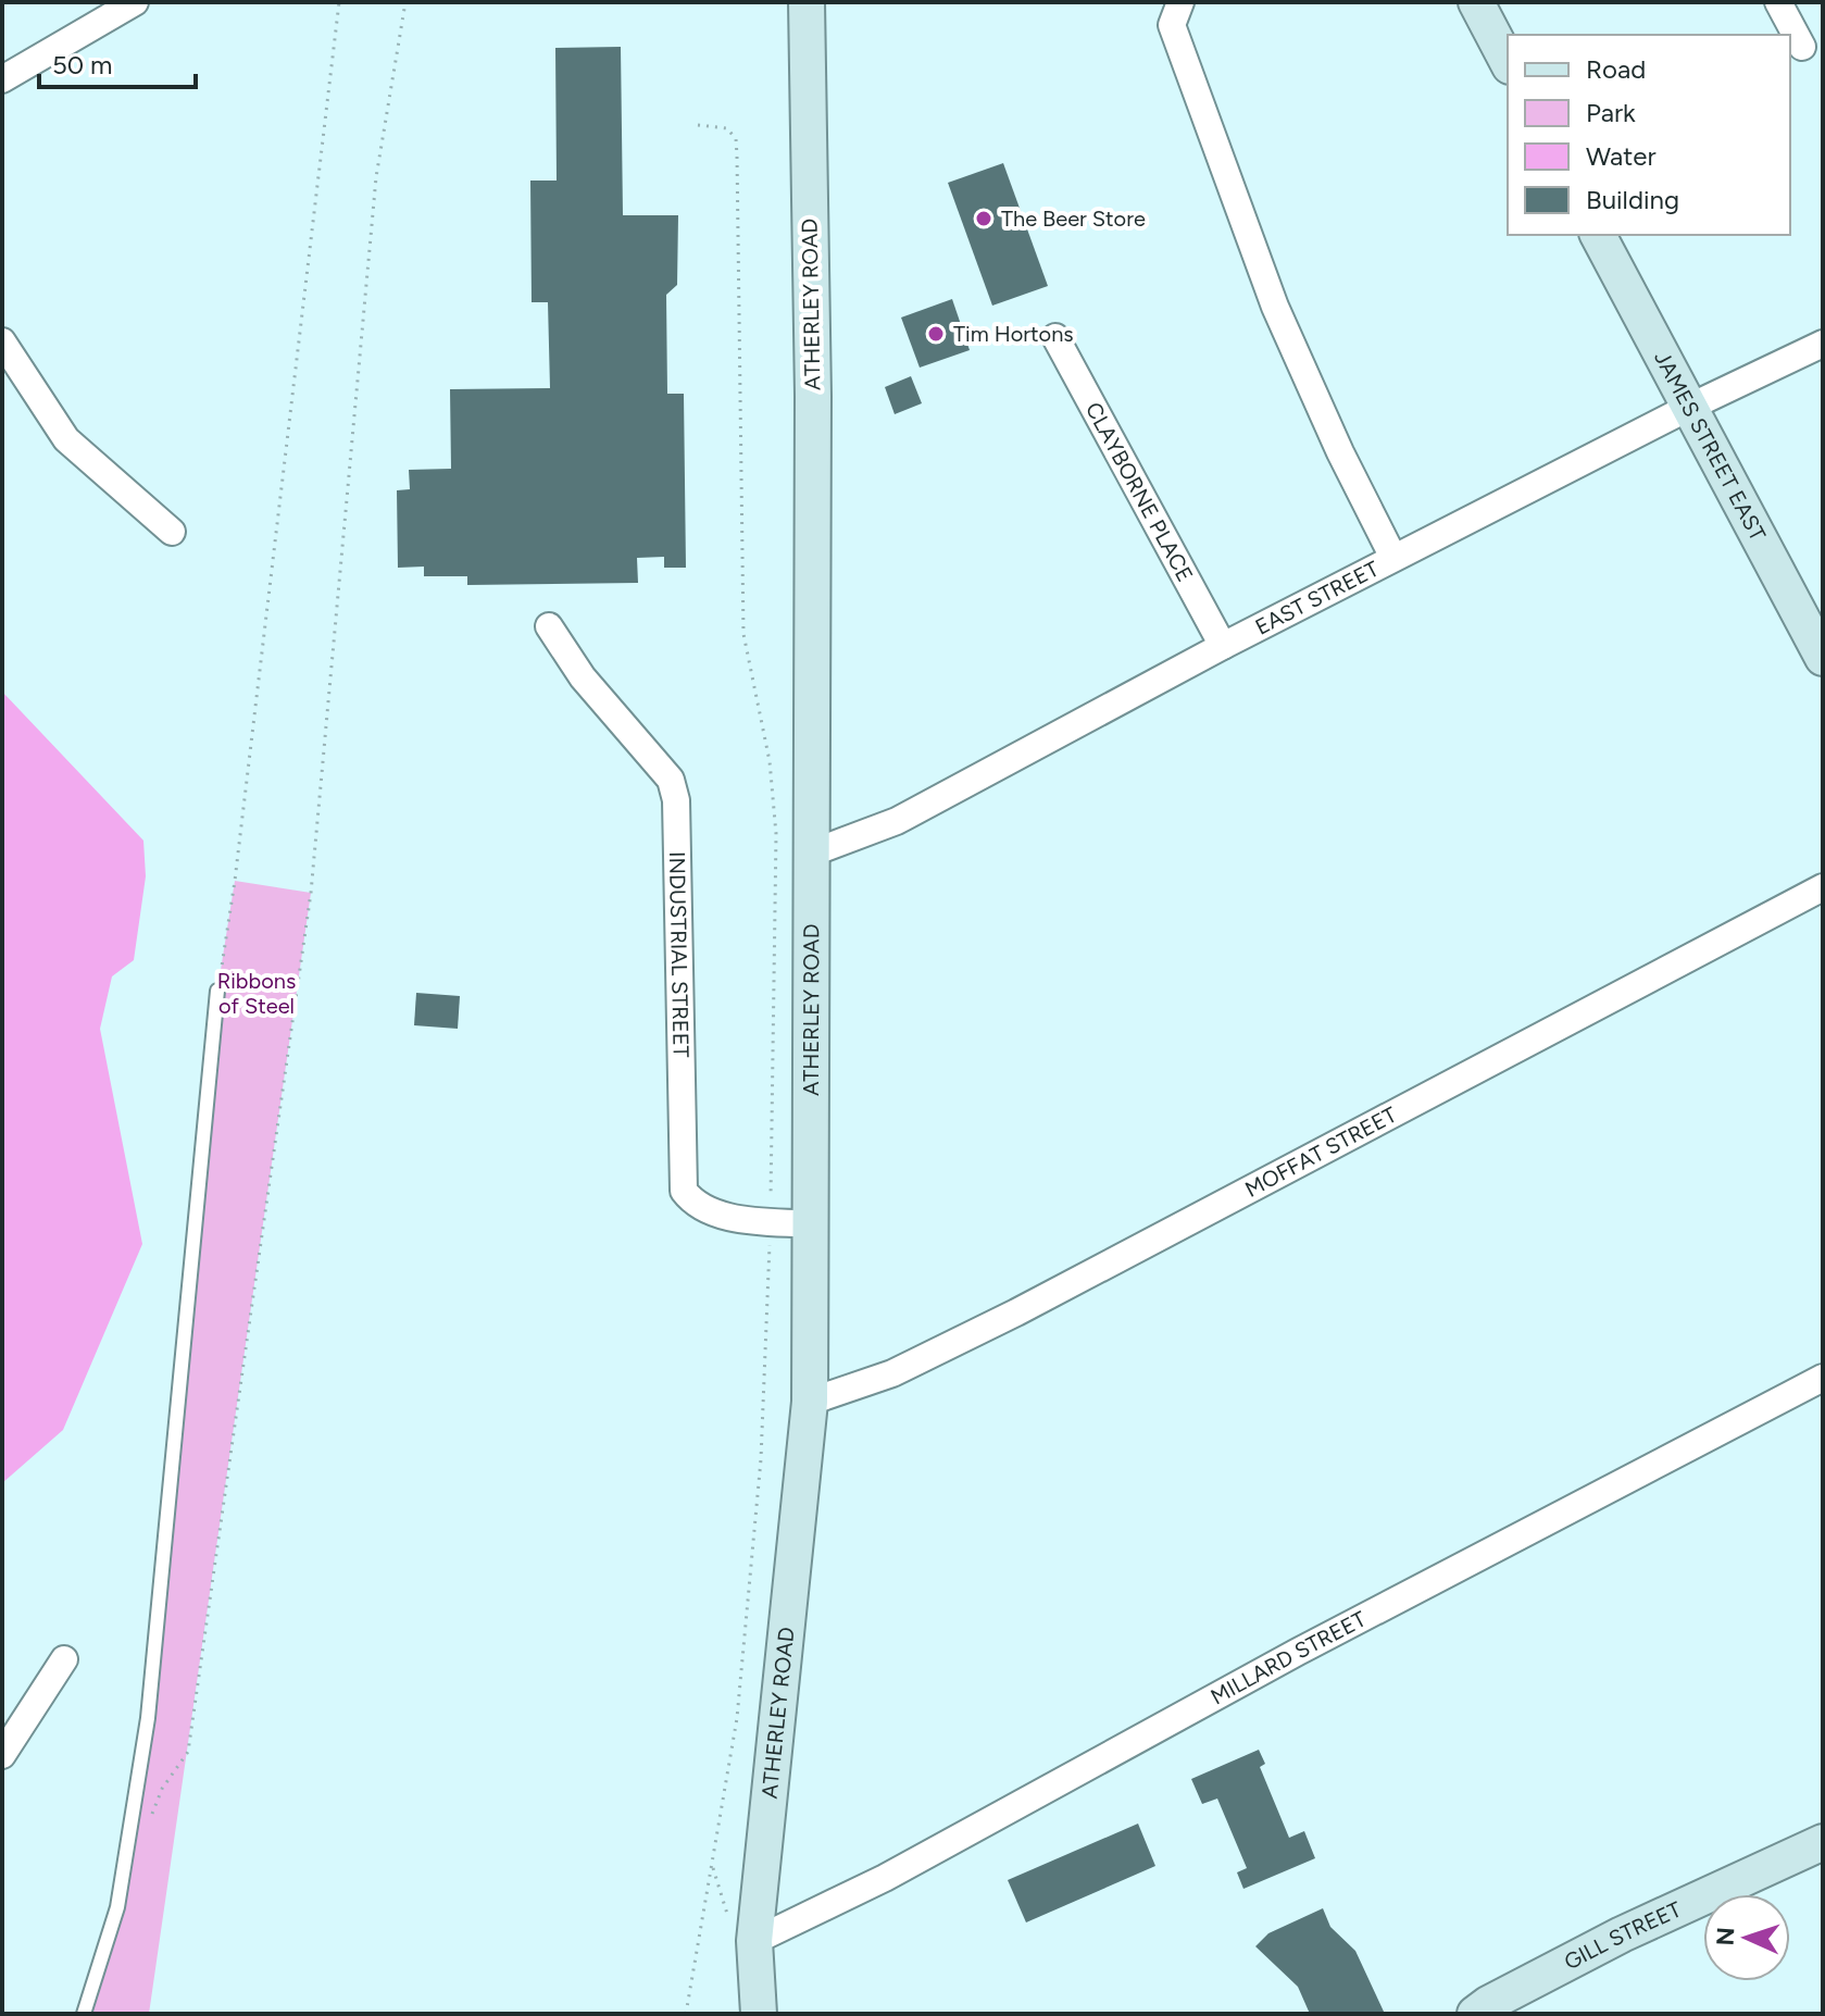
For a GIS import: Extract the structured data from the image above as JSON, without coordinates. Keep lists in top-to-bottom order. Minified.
{"streets":{"main road":["ATHERLEY ROAD","JAMES STREET EAST","GILL STREET"],"street":["CLAYBORNE PLACE","EAST STREET","INDUSTRIAL STREET","MOFFAT STREET","MILLARD STREET"]},"crossings":[["ATHERLEY ROAD","EAST STREET"],["ATHERLEY ROAD","INDUSTRIAL STREET"],["ATHERLEY ROAD","MOFFAT STREET"],["ATHERLEY ROAD","MILLARD STREET"],["JAMES STREET EAST","EAST STREET"],["CLAYBORNE PLACE","EAST STREET"]],"parks":["Ribbons of Steel"],"places":["The Beer Store","Tim Hortons"],"legend":["Road","Park","Water","Building"],"scale_bar":"50 m","north":"left"}
